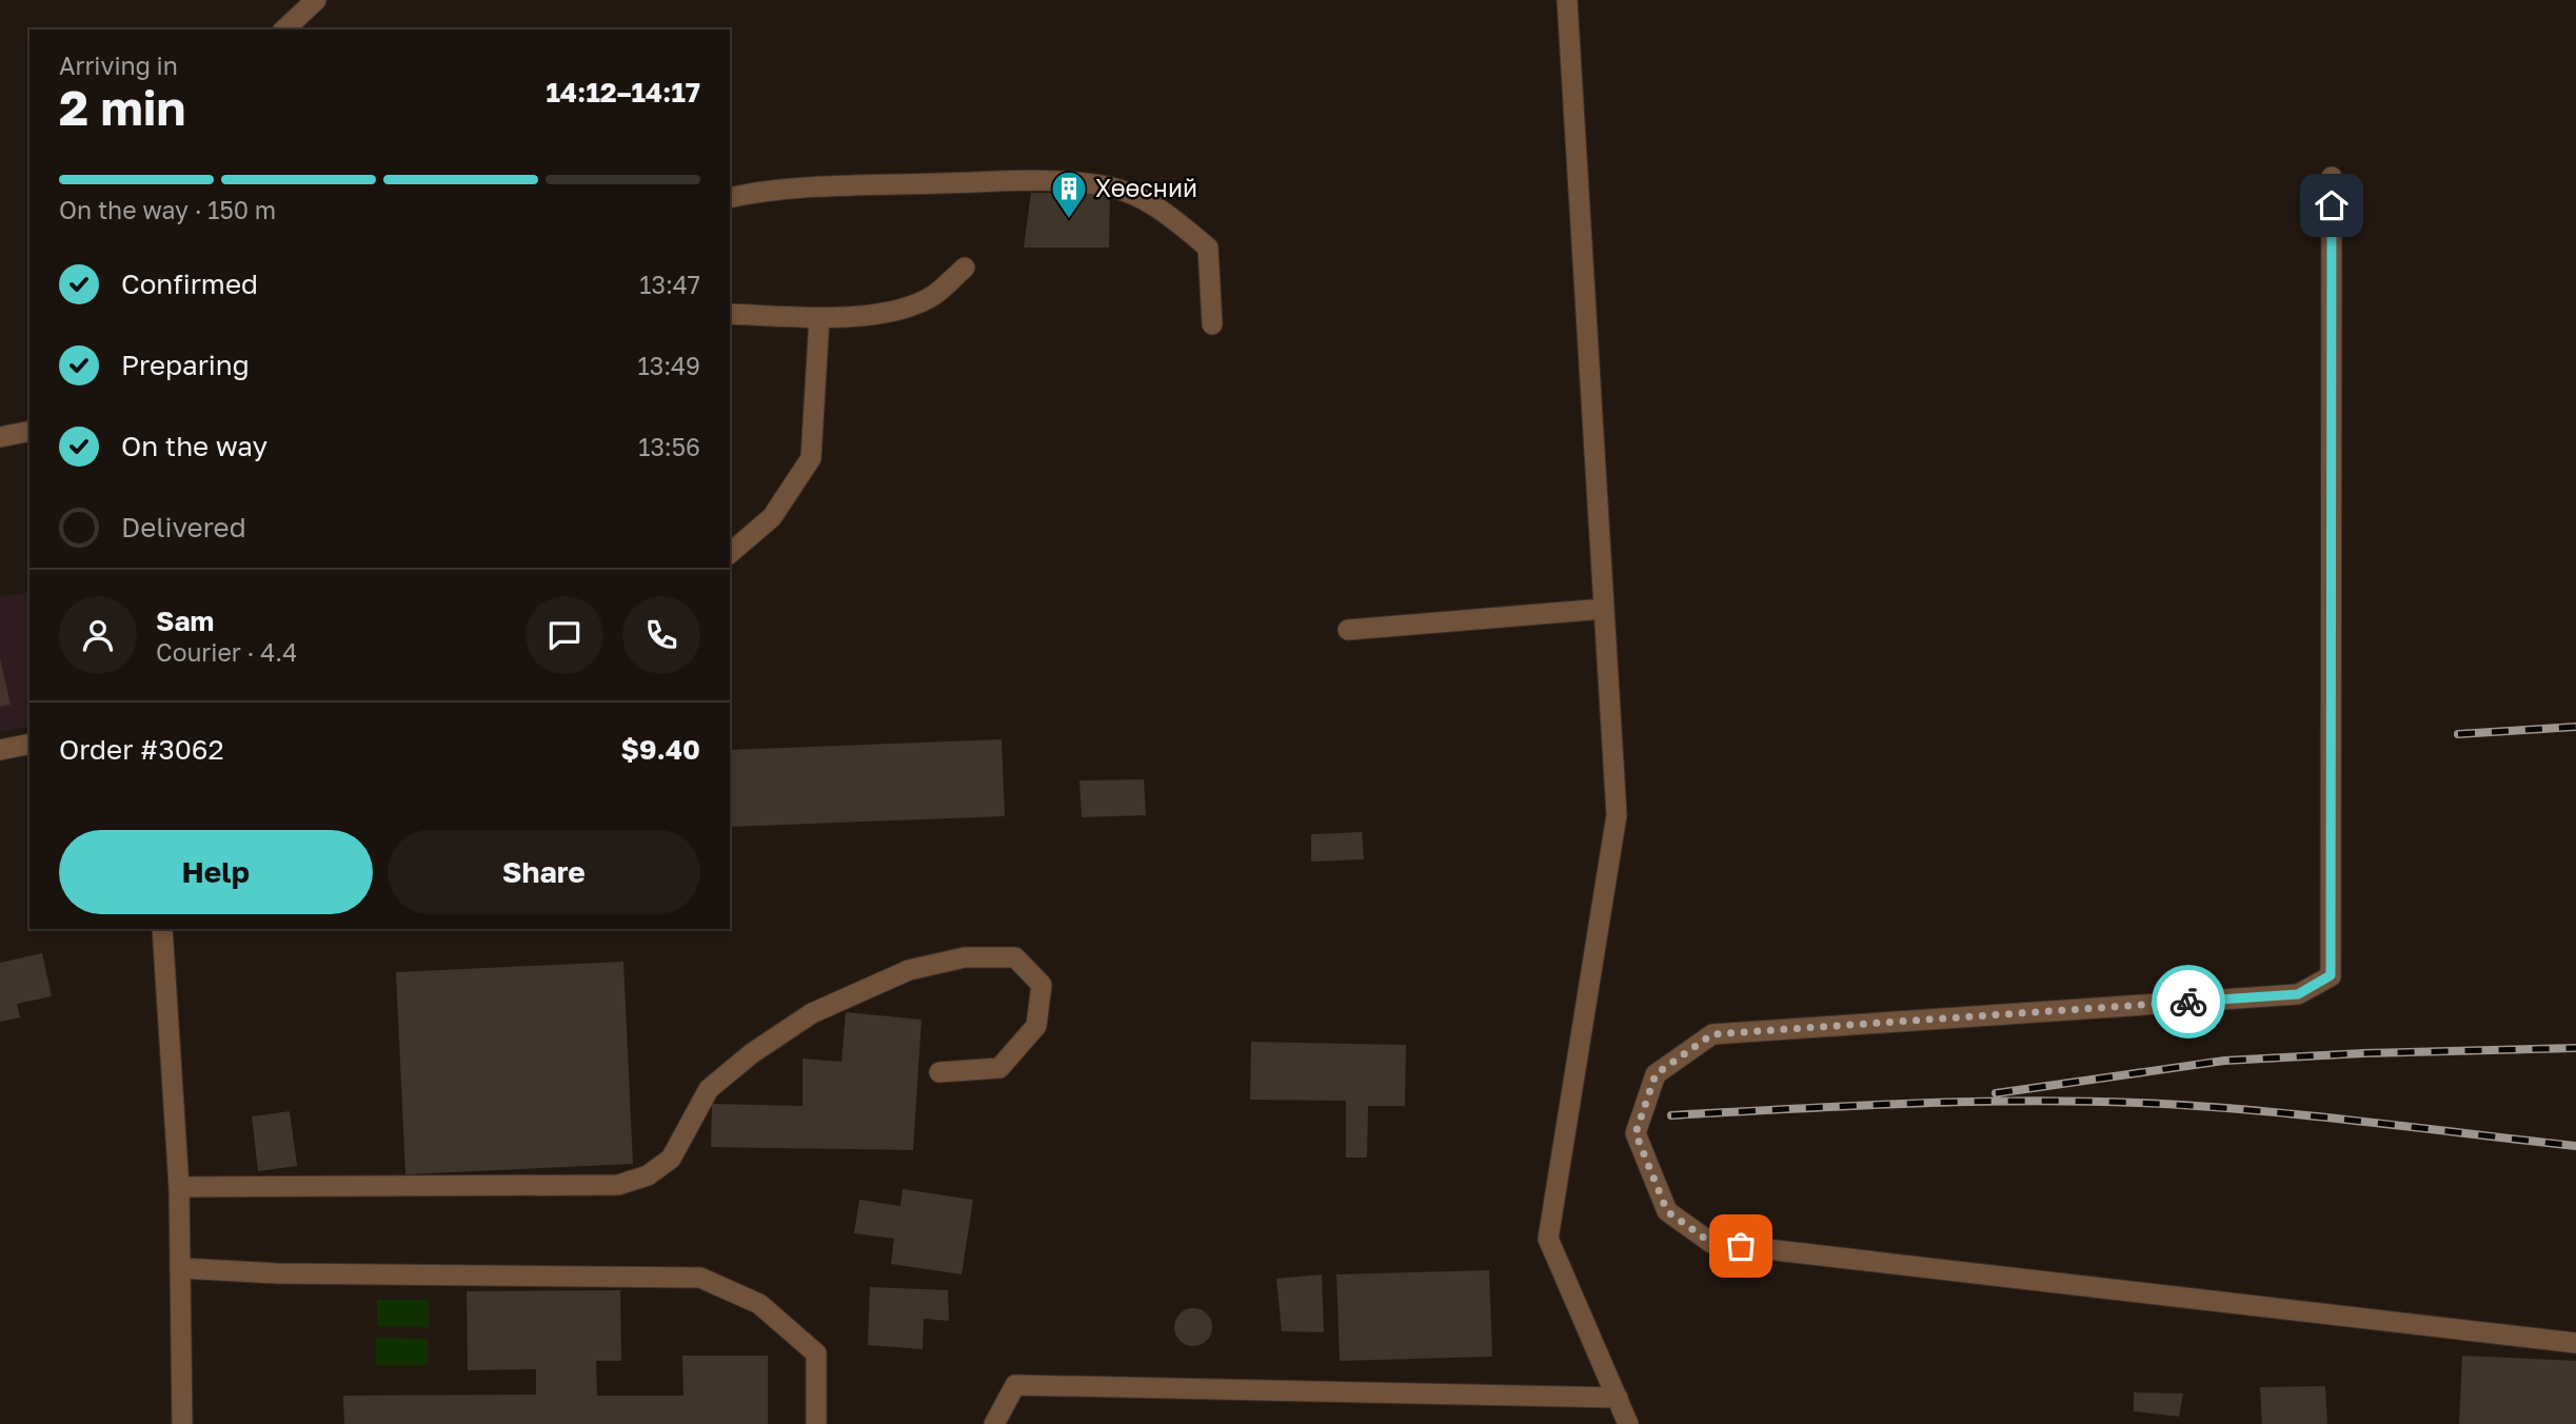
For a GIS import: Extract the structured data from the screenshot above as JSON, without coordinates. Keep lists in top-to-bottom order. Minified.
{"places":{"building":["Хөөсний"]},"page":{"heading":["2 min","Arriving in","14:12–14:17"],"panel":["Sam","Courier · 4.4","Order #3062","$9.40"],"bar":"On the way · 150 m","list":[["Confirmed","13:47"],["Preparing","13:49"],["On the way","13:56"],"Delivered"],"buttons":["Help","Share"]}}
